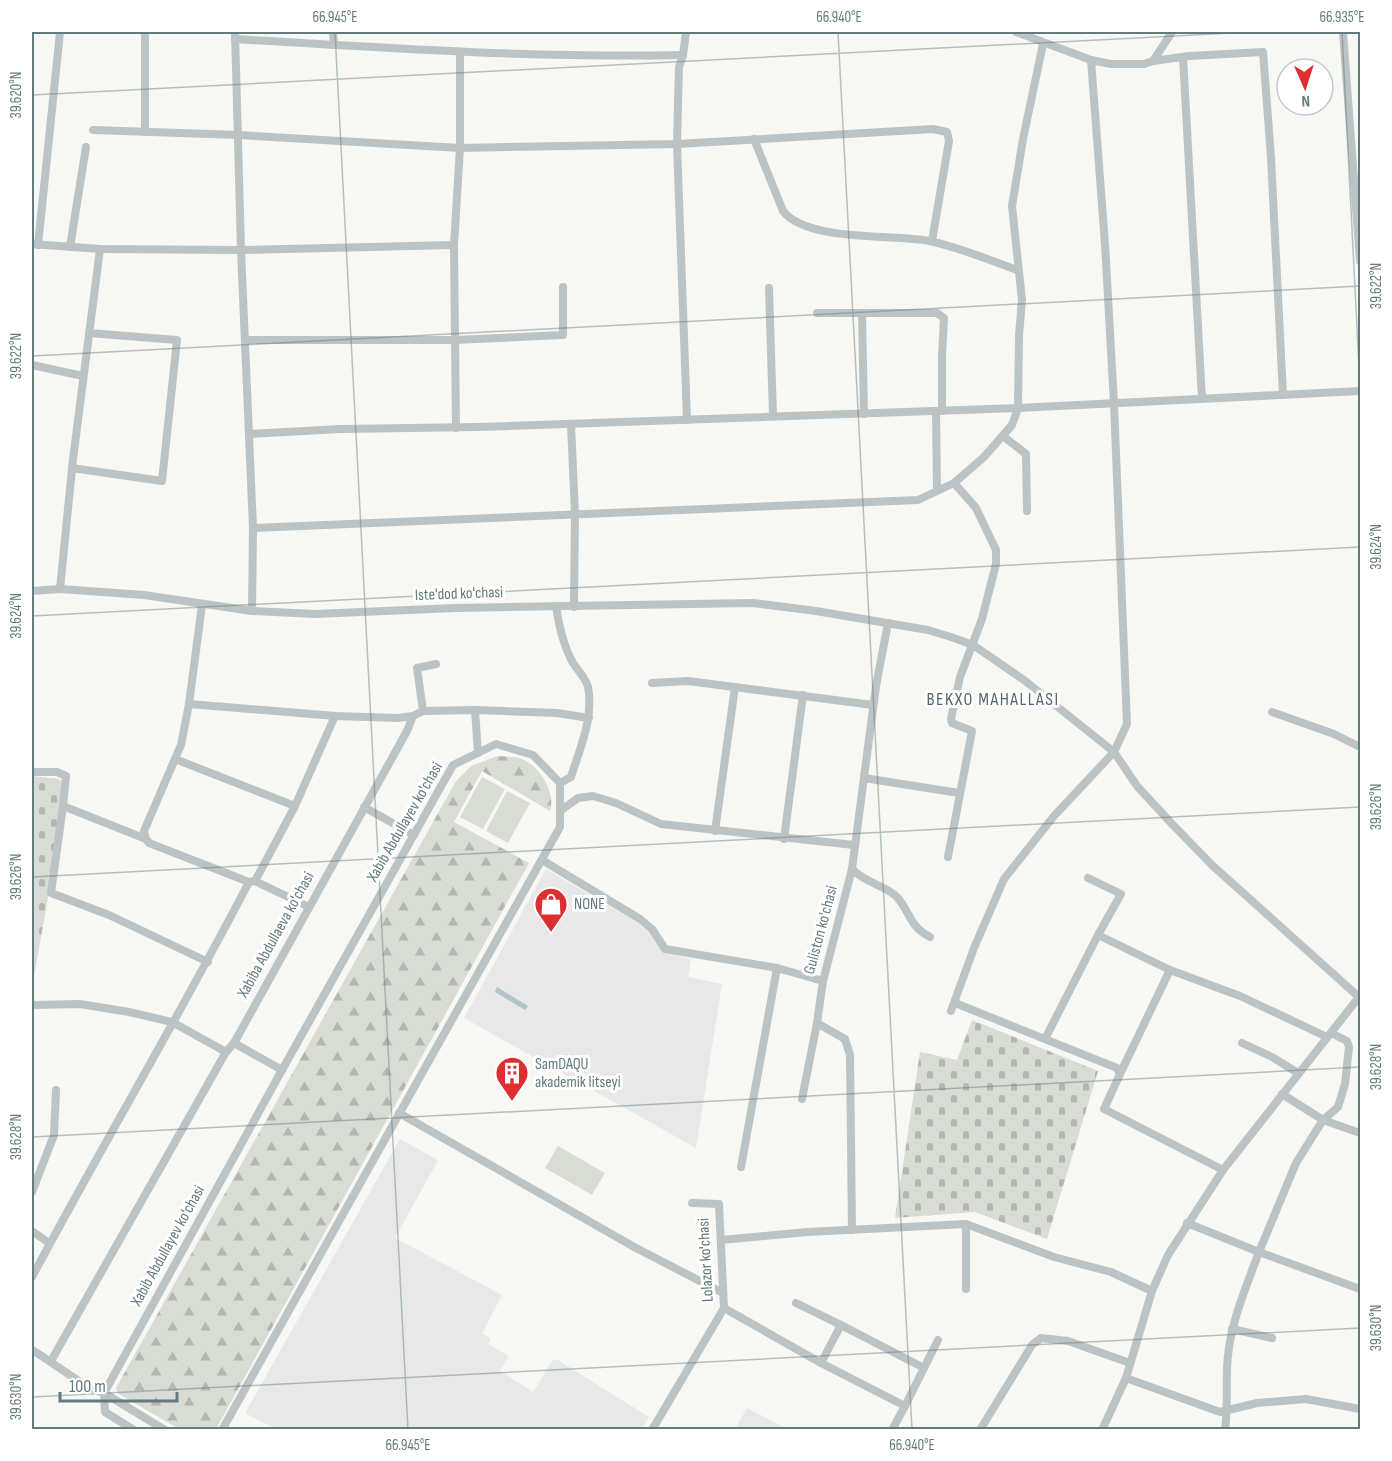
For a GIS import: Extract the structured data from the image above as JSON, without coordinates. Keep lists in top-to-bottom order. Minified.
{"streets":{"street":["Iste'dod ko'chasi","Xabib Abdullayev ko'chasi","Guliston ko'chasi","Xabiba Abdullaeva ko'chasi","Lolazor ko'chasi"]},"crossings":[["Iste'dod ko'chasi","Guliston ko'chasi"]],"districts":["BEKXO MAHALLASI"],"places":{"shop":["NONE"],"building":["SamDAQU akademik litseyi"]},"scale_bar":"100 m","north":"bottom","coordinates":["66.945°E","66.940°E","66.935°E","39.620°N","39.622°N","39.624°N","39.626°N","39.628°N","39.630°N"]}
